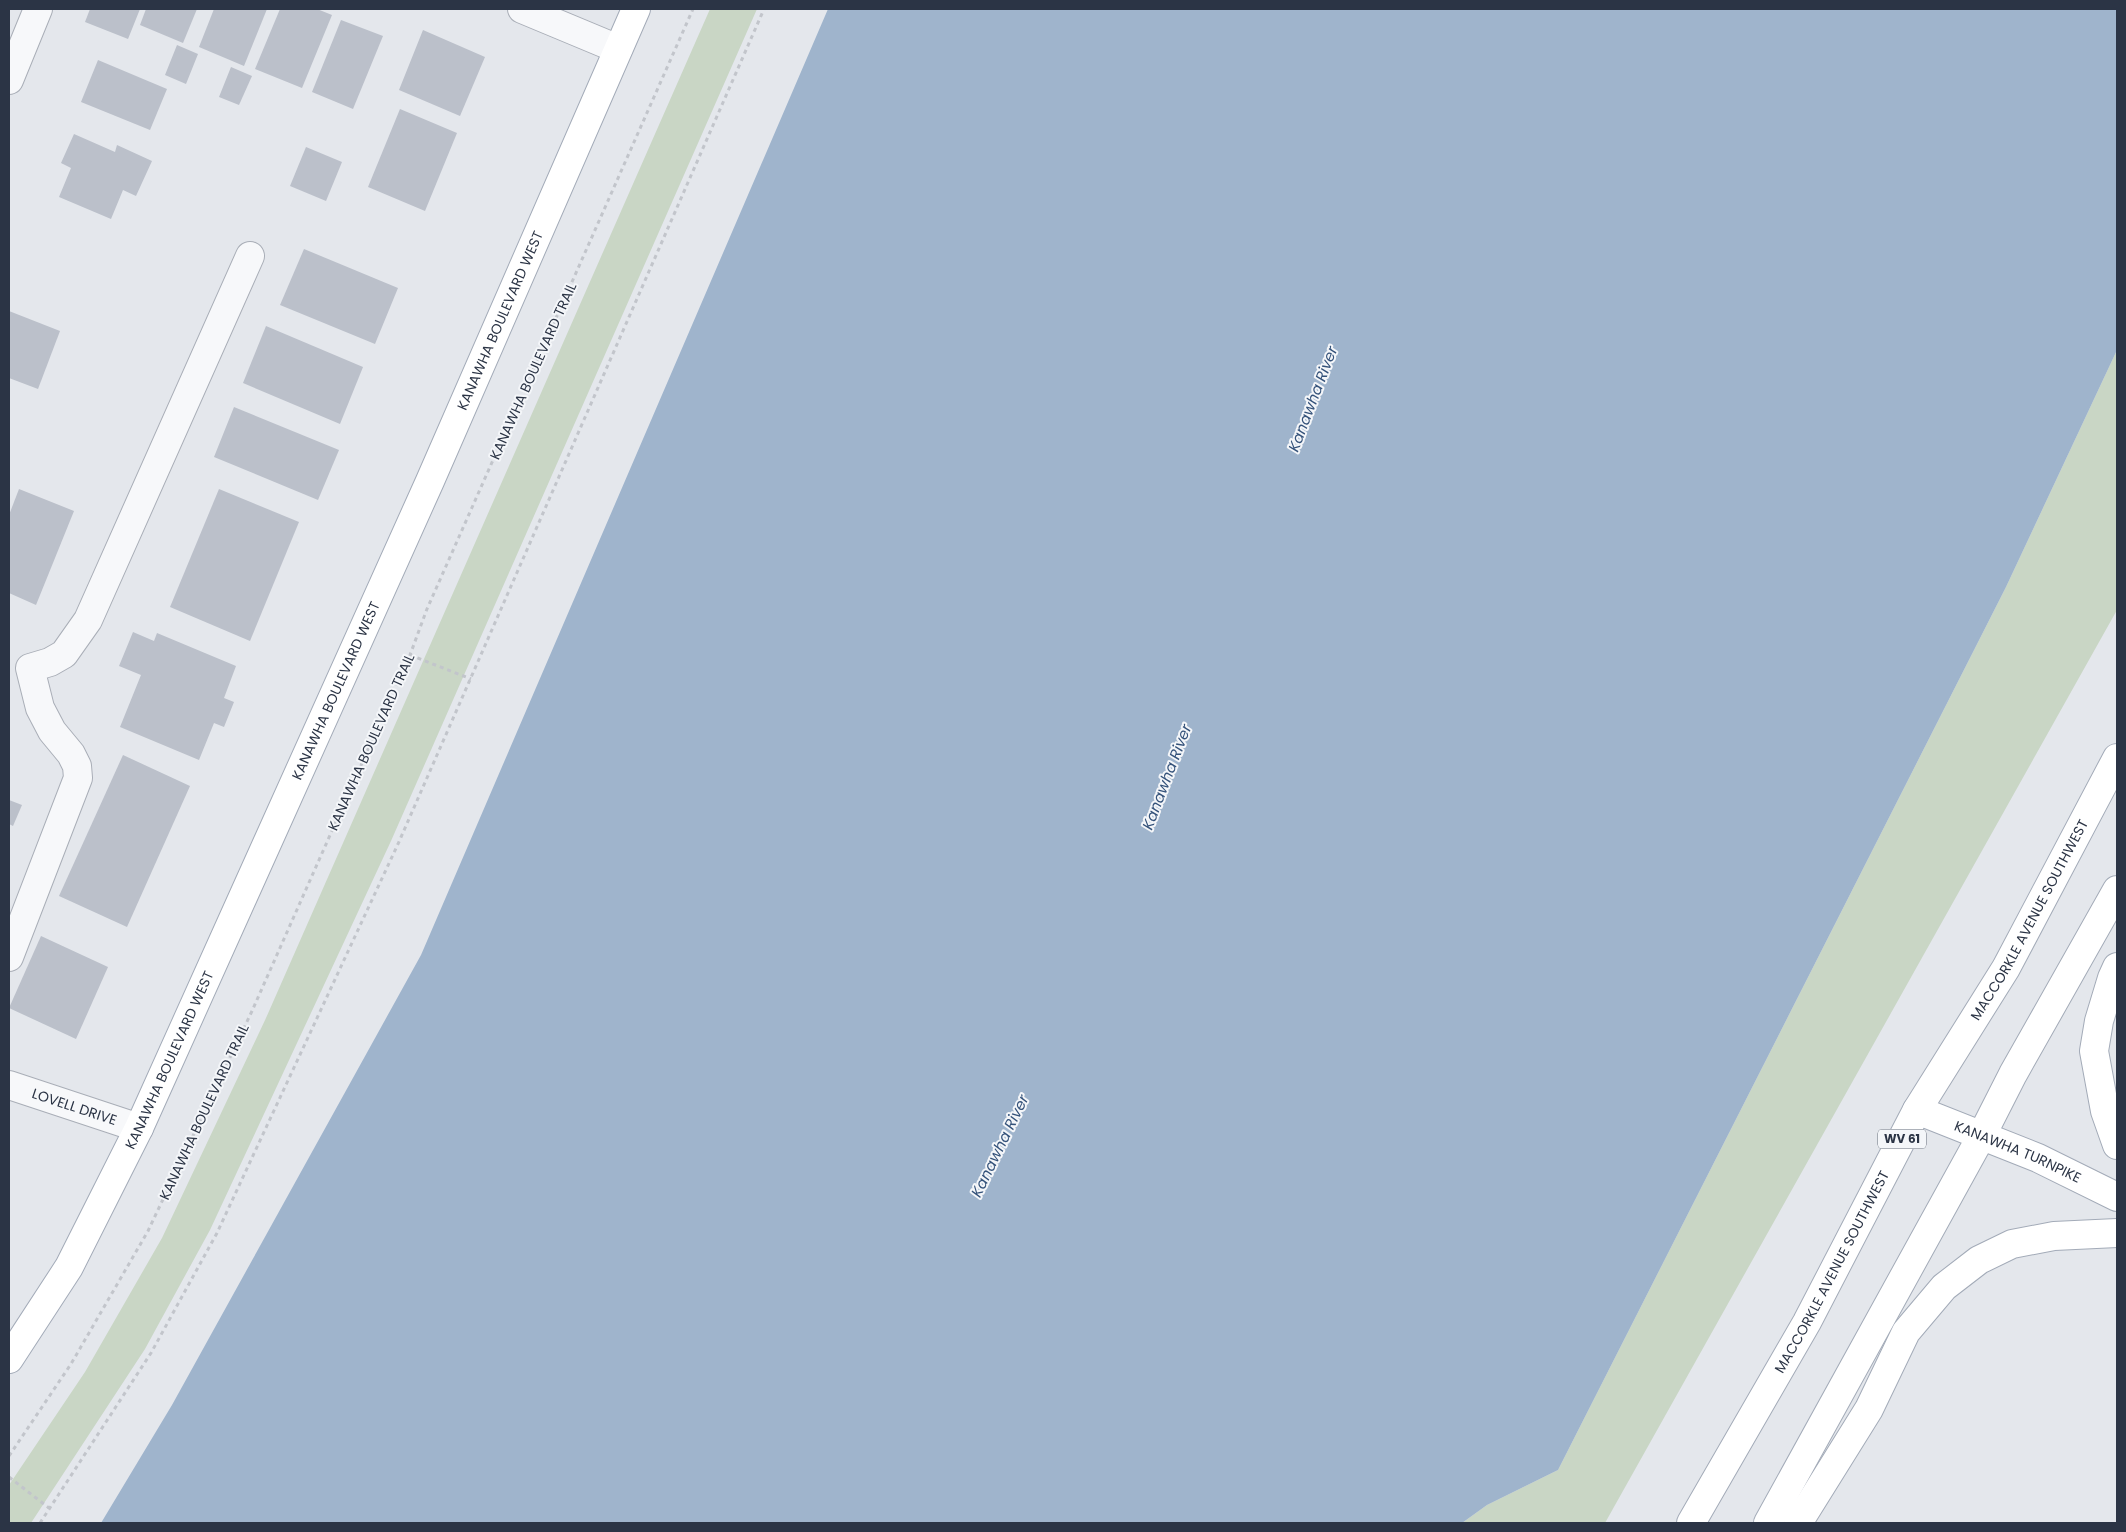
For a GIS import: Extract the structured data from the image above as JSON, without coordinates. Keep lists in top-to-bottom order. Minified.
{"streets":{"main road":["KANAWHA BOULEVARD WEST","MACCORKLE AVENUE SOUTHWEST","WV 61","KANAWHA TURNPIKE"],"street":["LOVELL DRIVE"],"path":["KANAWHA BOULEVARD TRAIL"]},"crossings":[["KANAWHA BOULEVARD WEST","LOVELL DRIVE"],["MACCORKLE AVENUE SOUTHWEST","KANAWHA TURNPIKE"]],"water":["Kanawha River"]}
